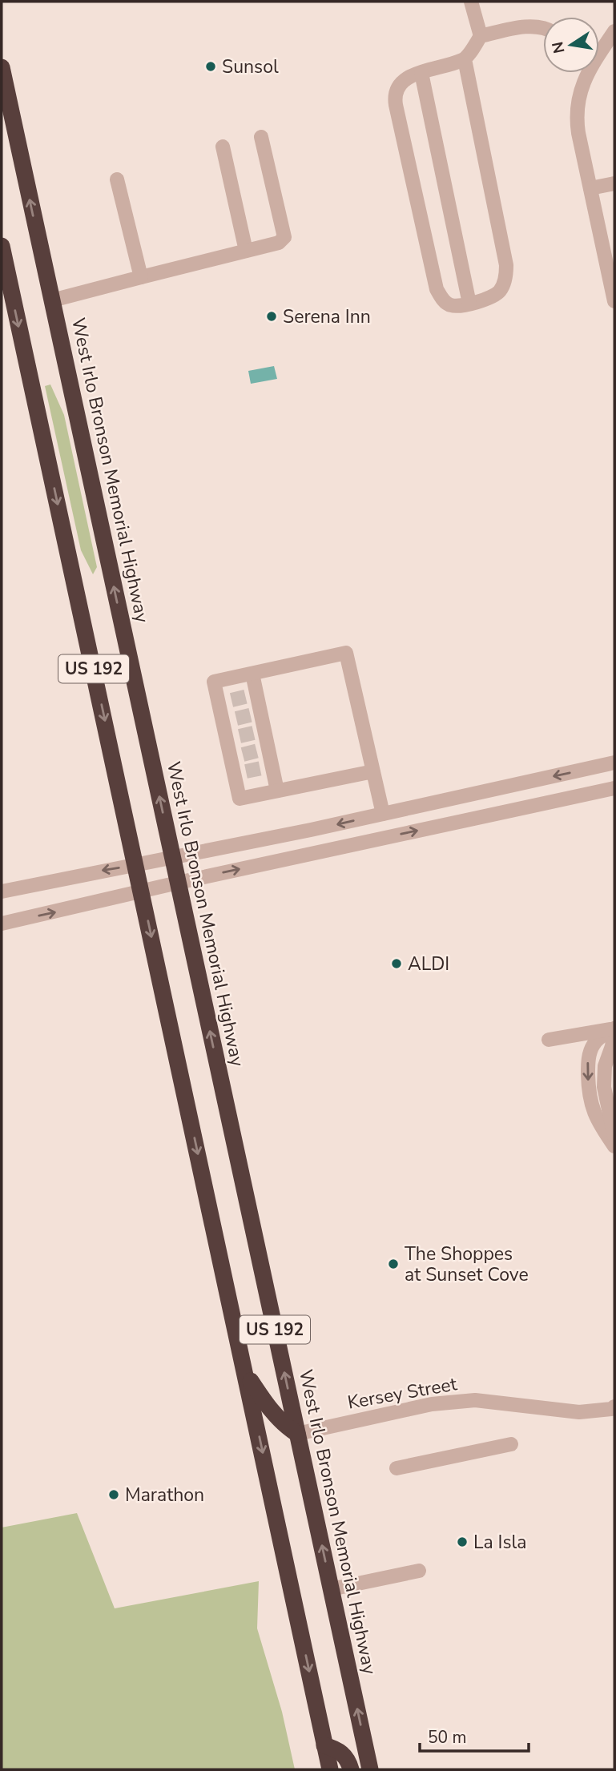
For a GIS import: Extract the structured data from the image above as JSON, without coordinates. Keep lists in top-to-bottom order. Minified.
{"streets":{"highway":["West Irlo Bronson Memorial Highway","US 192"],"street":["Kersey Street"]},"crossings":[["West Irlo Bronson Memorial Highway","Kersey Street"]],"places":["Sunsol","Serena Inn","ALDI","The Shoppes at Sunset Cove","Marathon","La Isla"],"scale_bar":"50 m","north":"left"}
